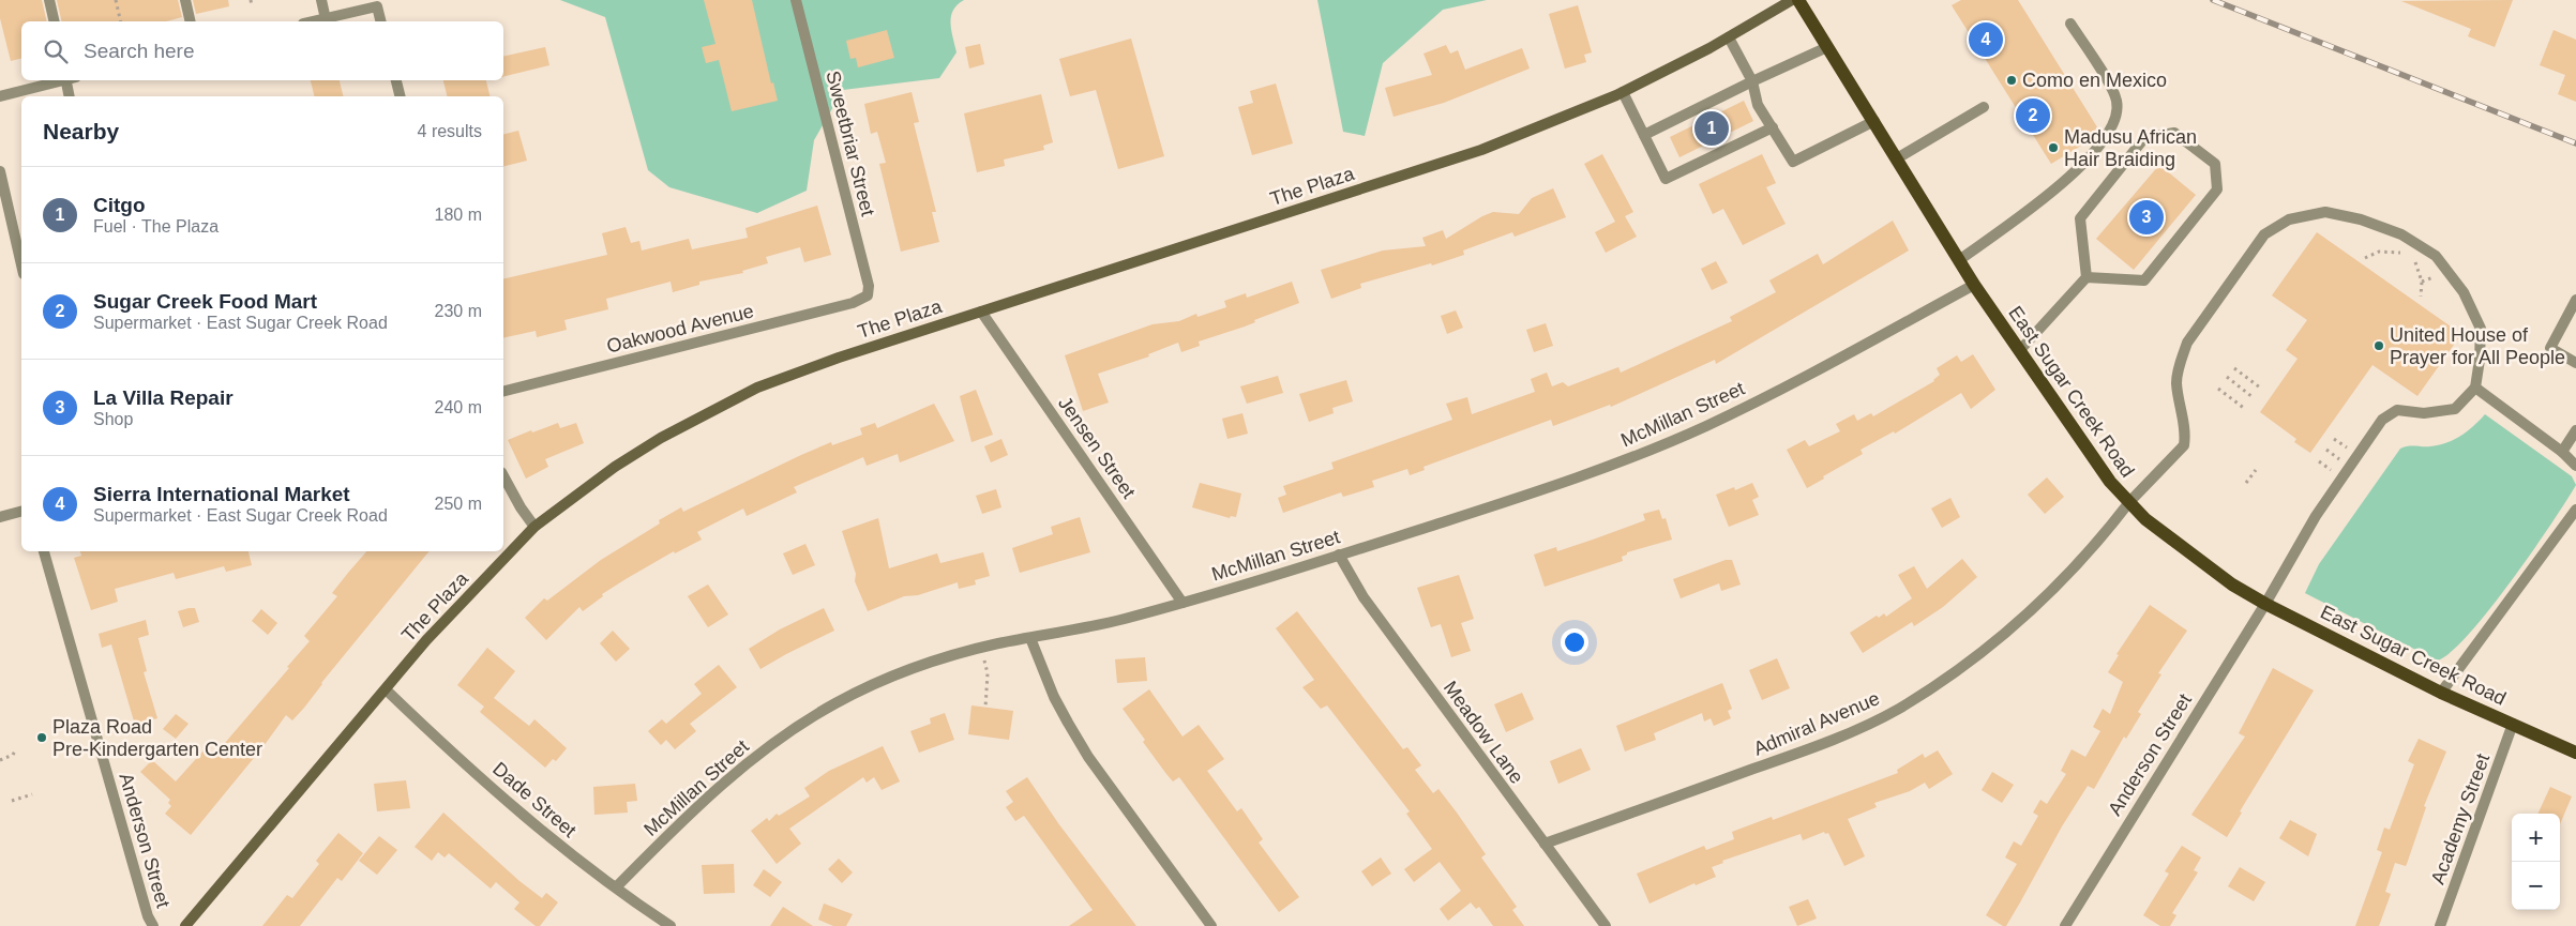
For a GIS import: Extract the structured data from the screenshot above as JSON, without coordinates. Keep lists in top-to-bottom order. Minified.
{"streets":{"main road":["The Plaza","East Sugar Creek Road"],"street":["Sweetbriar Street","Oakwood Avenue","McMillan Street","Jensen Street","Admiral Avenue","Meadow Lane","Anderson Street","Dade Street","Academy Street"]},"crossings":[["Sweetbriar Street","Oakwood Avenue"],["The Plaza","Jensen Street"],["The Plaza","Dade Street"],["East Sugar Creek Road","McMillan Street"],["East Sugar Creek Road","Admiral Avenue"],["East Sugar Creek Road","Anderson Street"],["East Sugar Creek Road","Academy Street"],["McMillan Street","Jensen Street"],["McMillan Street","Meadow Lane"],["McMillan Street","Dade Street"],["Admiral Avenue","Meadow Lane"],["Admiral Avenue","Anderson Street"]],"places":["Como en Mexico","Madusu African Hair Braiding","United House of Prayer for All People","Plaza Road Pre-Kindergarten Center"],"page":{"pins":["4","2","1","3"],"search":"Search here","heading":["Nearby","4 results"],"list":[{"mark":"1","name":"Citgo","note":"Fuel · The Plaza","value":"180 m"},{"mark":"2","name":"Sugar Creek Food Mart","note":"Supermarket · East Sugar Creek Road","value":"230 m"},{"mark":"3","name":"La Villa Repair","note":"Shop","value":"240 m"},{"mark":"4","name":"Sierra International Market","note":"Supermarket · East Sugar Creek Road","value":"250 m"}],"map_buttons":["+","−"]}}
